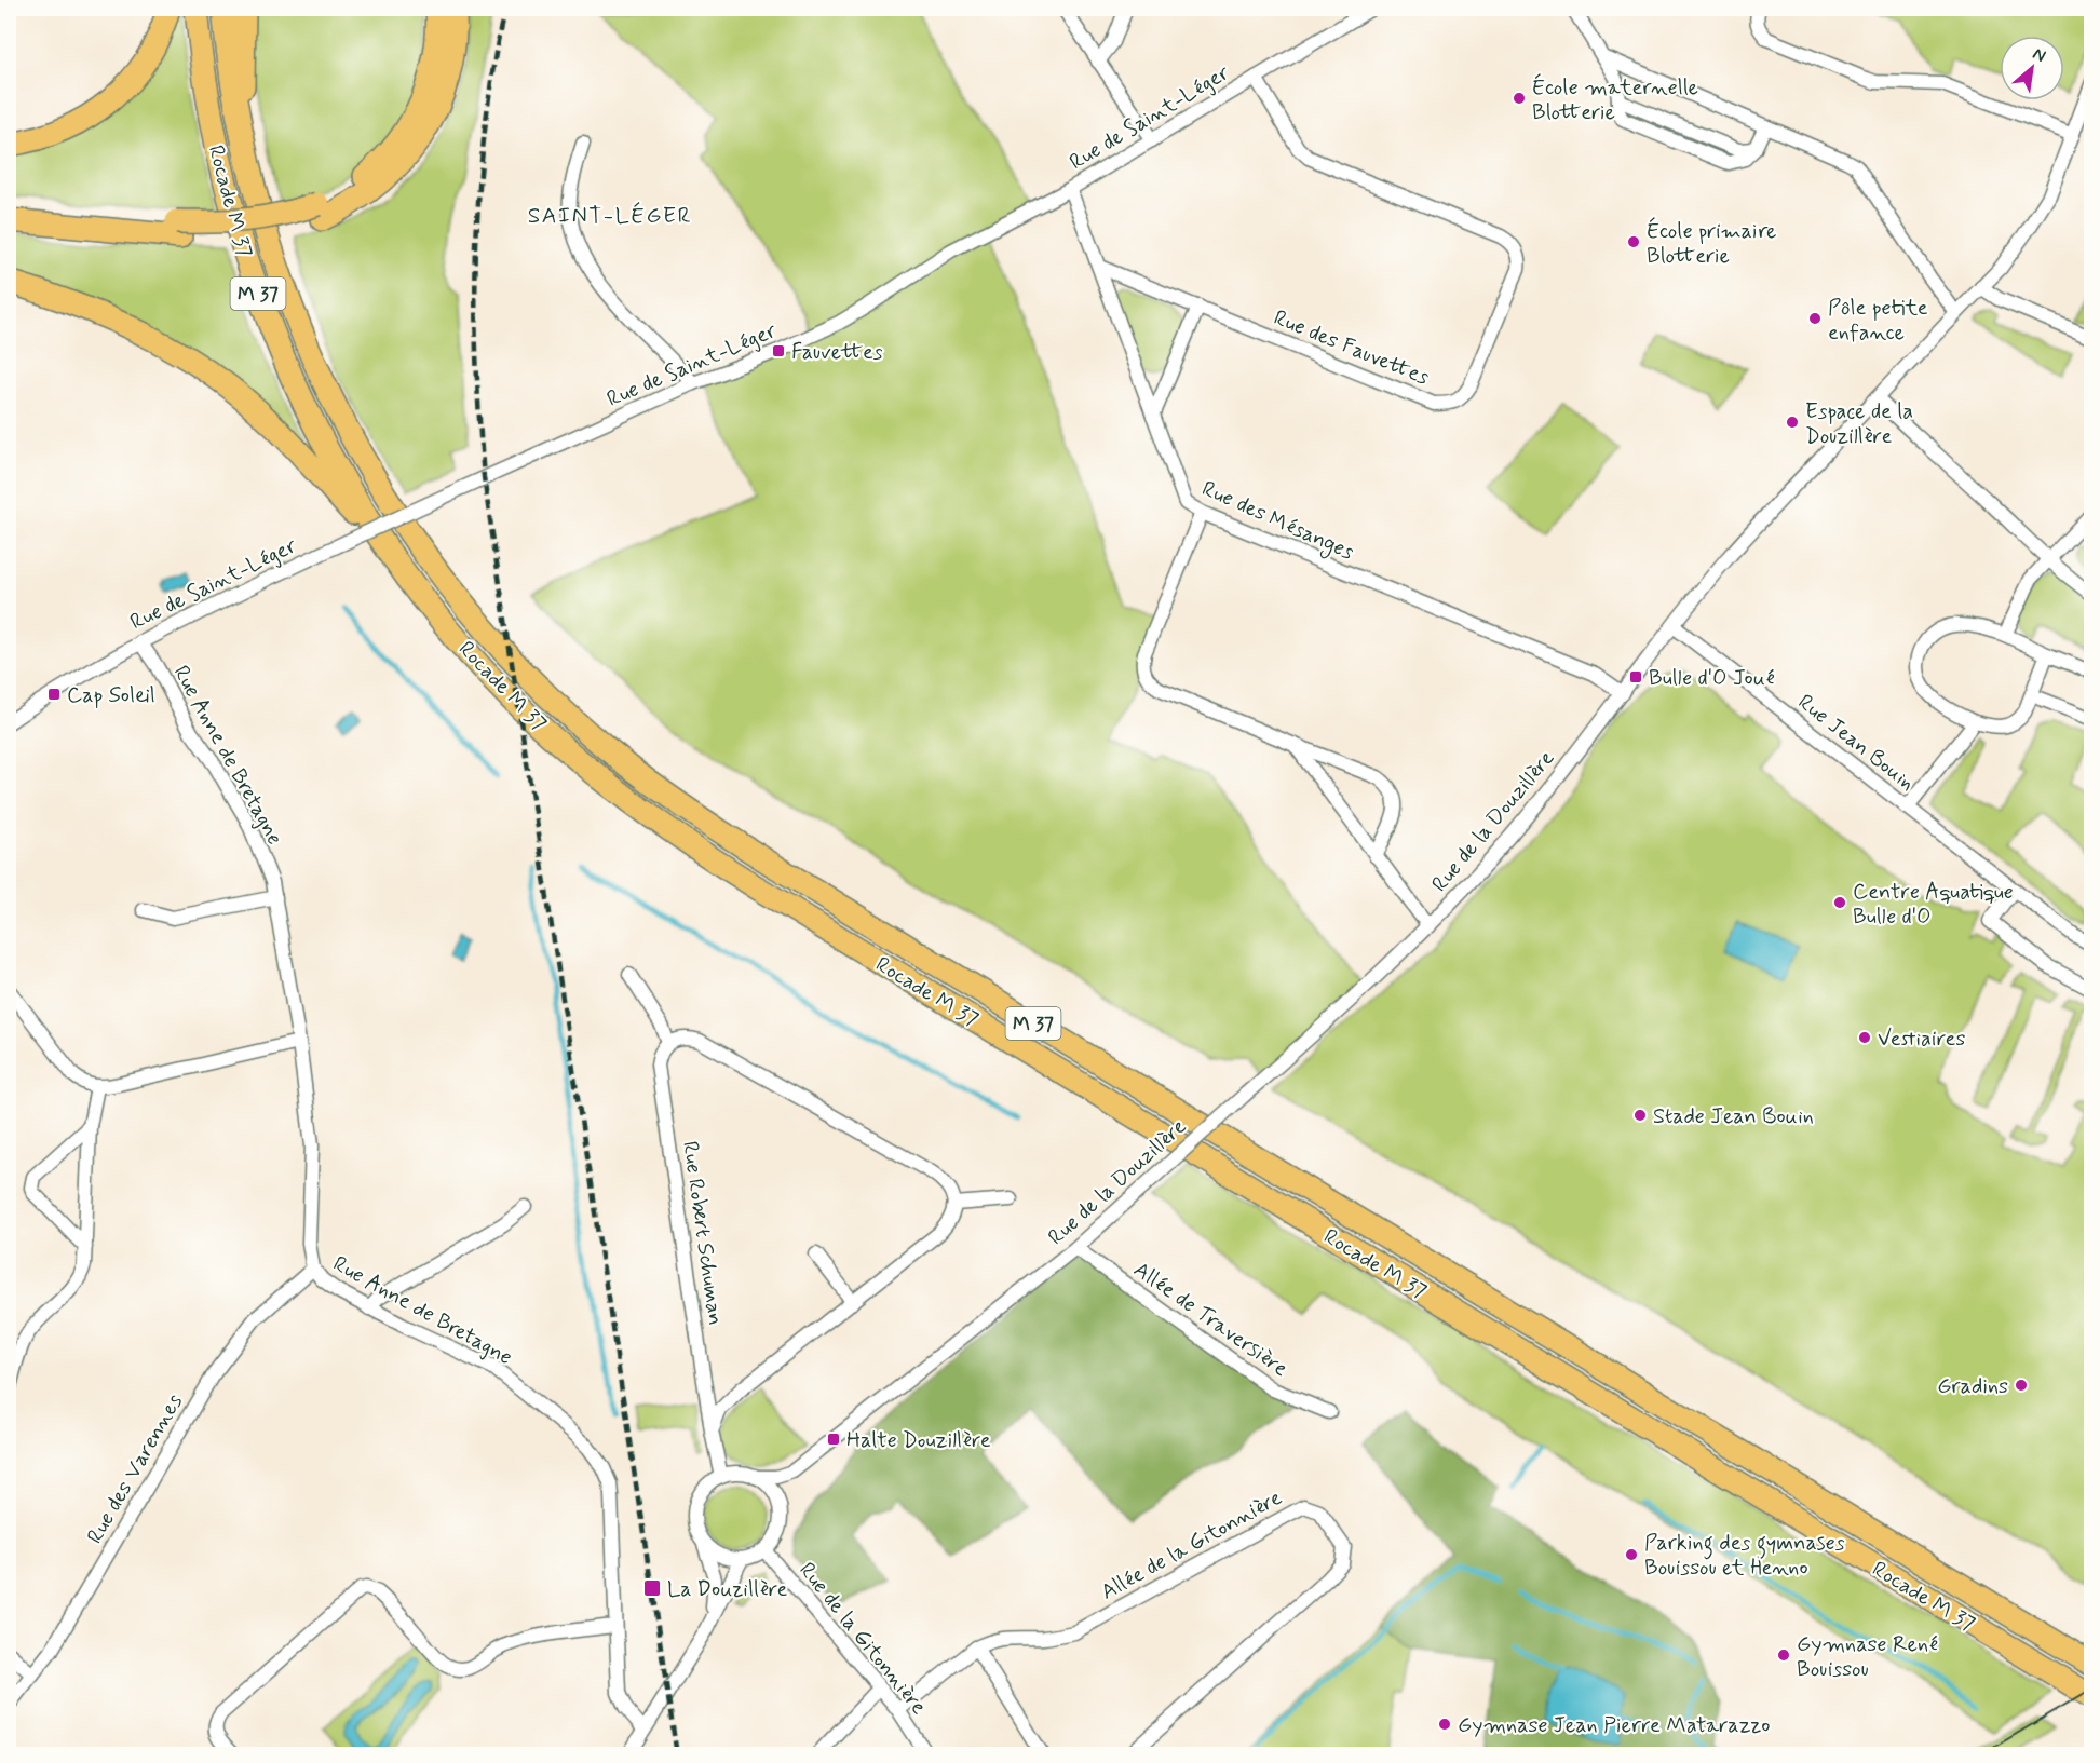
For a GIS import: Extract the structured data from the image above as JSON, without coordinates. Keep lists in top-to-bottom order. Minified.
{"streets":{"highway":["Rocade M 37","M 37"],"street":["Rue de Saint-Léger","Rue des Fauvettes","Rue des Mésanges","Rue Jean Bouin","Rue Anne de Bretagne","Rue de la Douzillère","Rue Robert Schuman","Allée de Traversière","Rue des Varennes","Allée de la Gitonnière","Rue de la Gitonnière"]},"crossings":[["Rue de Saint-Léger","Rue des Fauvettes"],["Rue de Saint-Léger","Rue des Mésanges"],["Rue de Saint-Léger","Rue Anne de Bretagne"],["Rue des Fauvettes","Rue des Mésanges"],["Rue des Mésanges","Rue de la Douzillère"],["Rue Jean Bouin","Rue de la Douzillère"],["Rue Anne de Bretagne","Rue des Varennes"],["Rue de la Douzillère","Rue Robert Schuman"],["Rue de la Douzillère","Allée de Traversière"],["Rue de la Douzillère","Rue de la Gitonnière"],["Rue Robert Schuman","Rue de la Gitonnière"],["Allée de la Gitonnière","Rue de la Gitonnière"]],"districts":["SAINT-LÉGER"],"places":{"other":["École maternelle Blotterie","École primaire Blotterie","Pôle petite enfance","Espace de la Douzillère","Centre Aquatique Bulle d'O","Vestiaires","Stade Jean Bouin","Gradins","Parking des gymnases Bouissou et Henno","Gymnase René Bouissou","Gymnase Jean Pierre Matarazzo"],"transit":["Fauvettes","Bulle d'O Joué","Cap Soleil","Halte Douzillère","La Douzillère"]},"north":"top right"}
